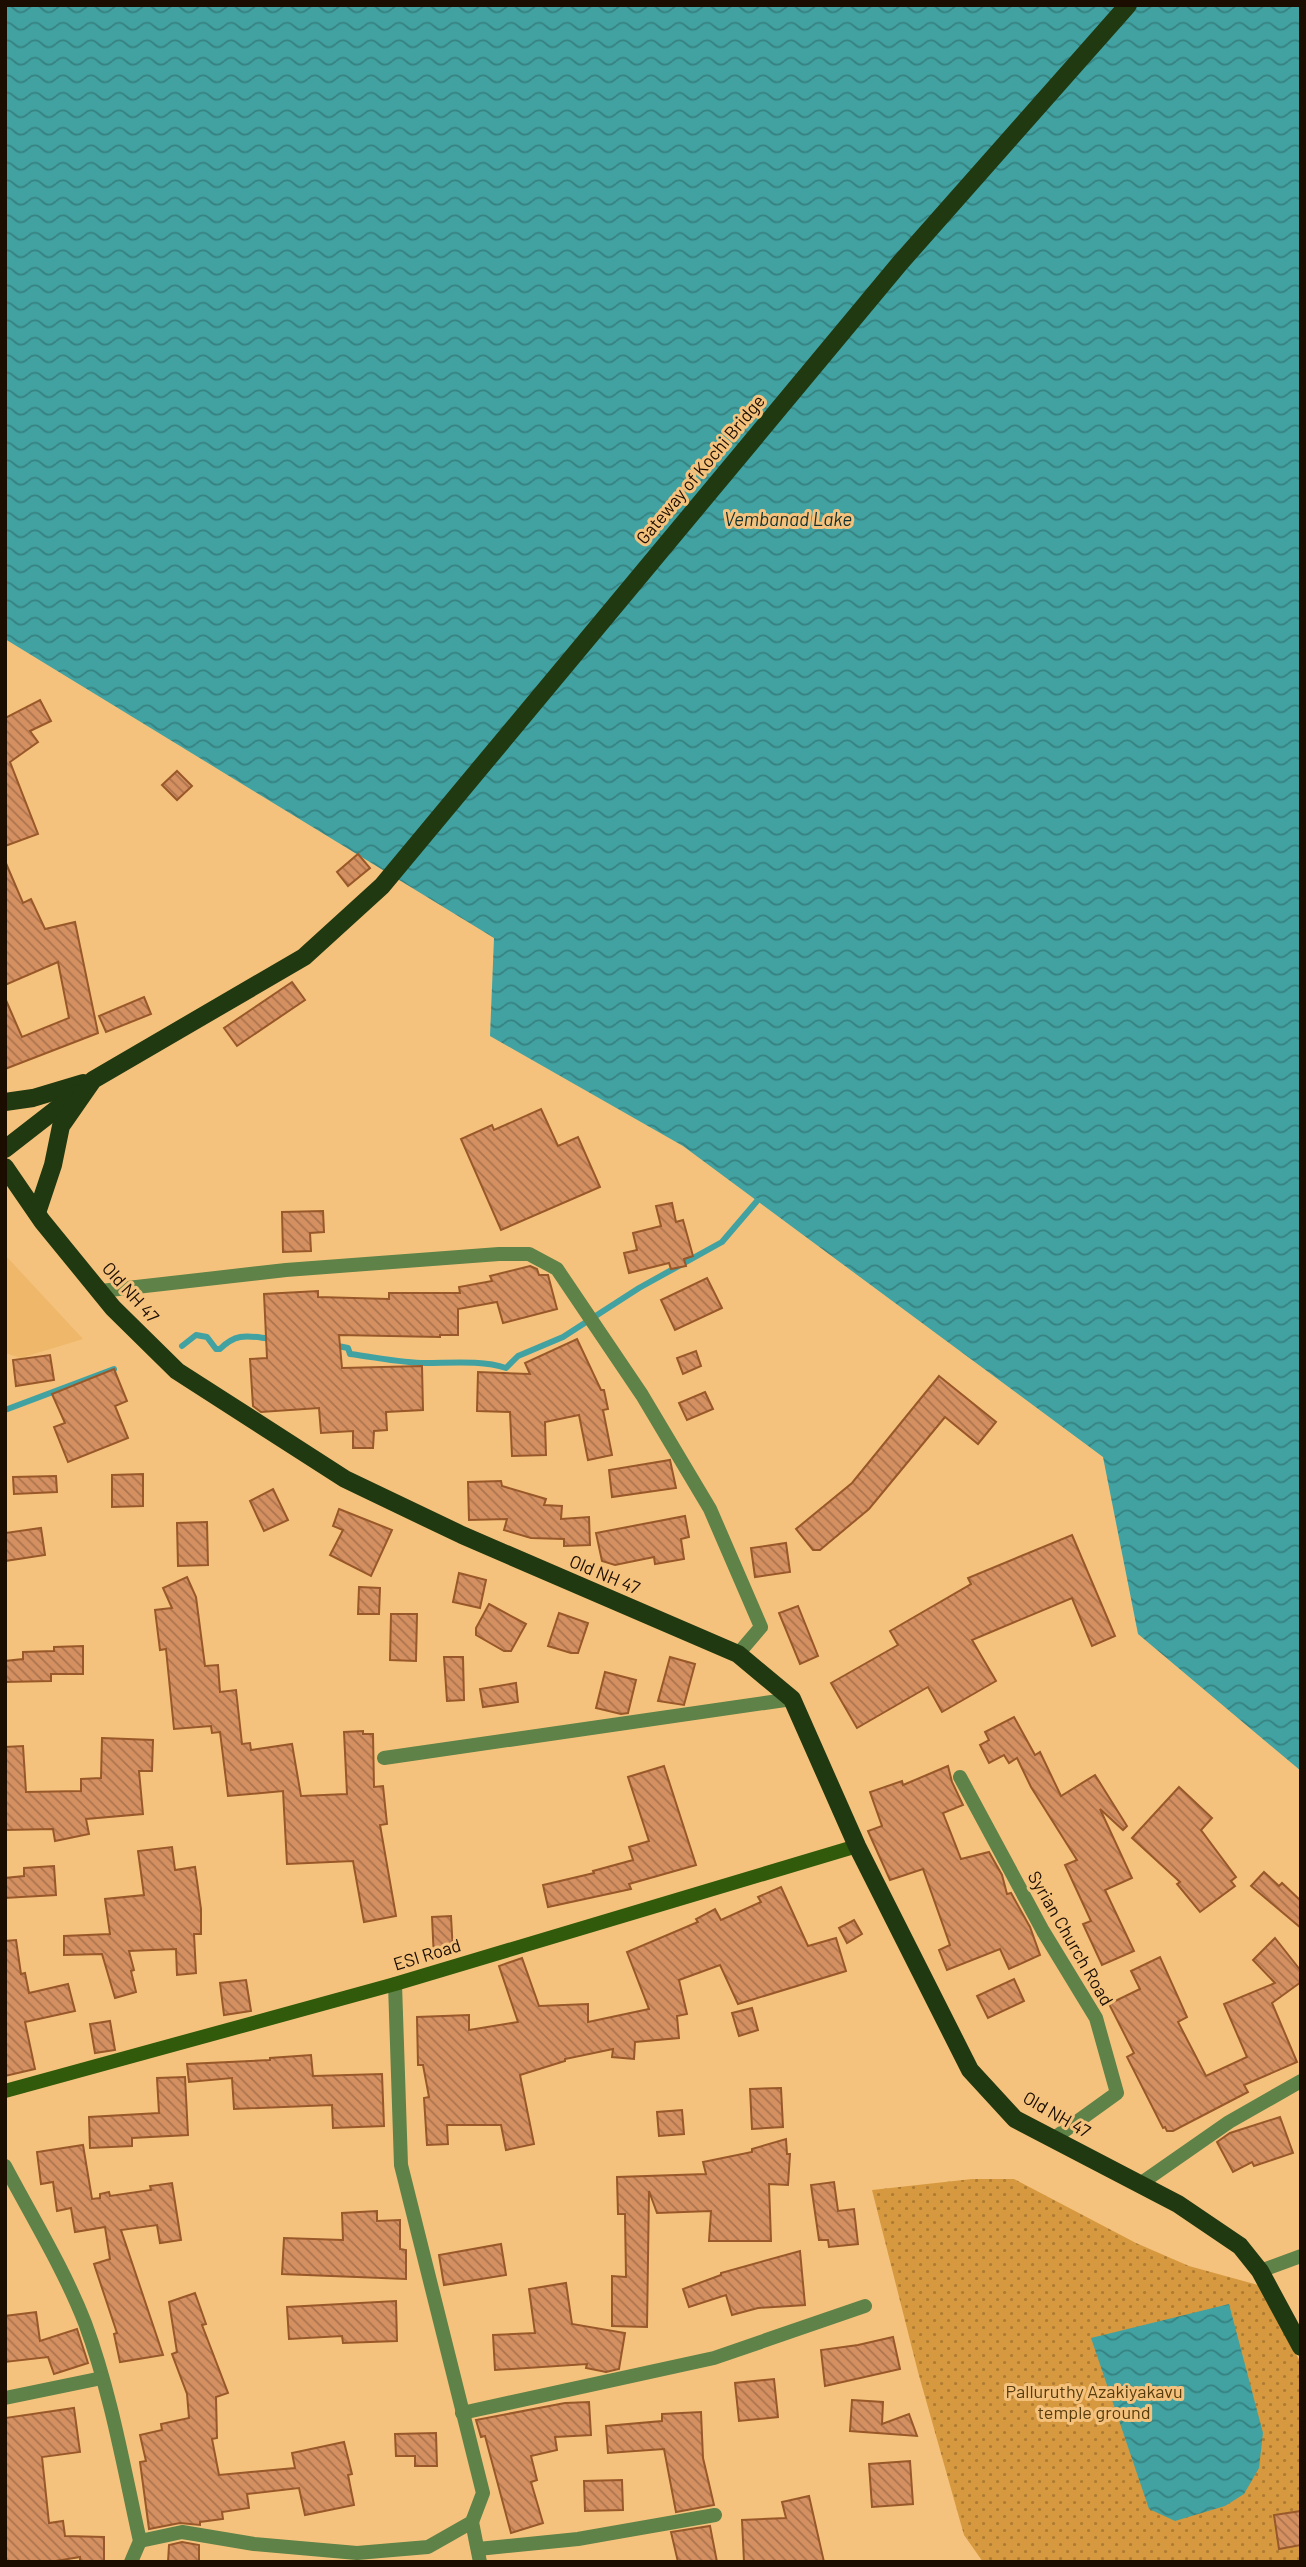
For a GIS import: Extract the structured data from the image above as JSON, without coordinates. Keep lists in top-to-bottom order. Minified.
{"streets":{"main road":["Gateway of Kochi Bridge","Old NH 47","ESI Road"],"street":["Syrian Church Road"]},"crossings":[["Old NH 47","Syrian Church Road"],["Old NH 47","ESI Road"]],"water":["Vembanad Lake"],"parks":["Palluruthy Azakiyakavu temple ground"]}
